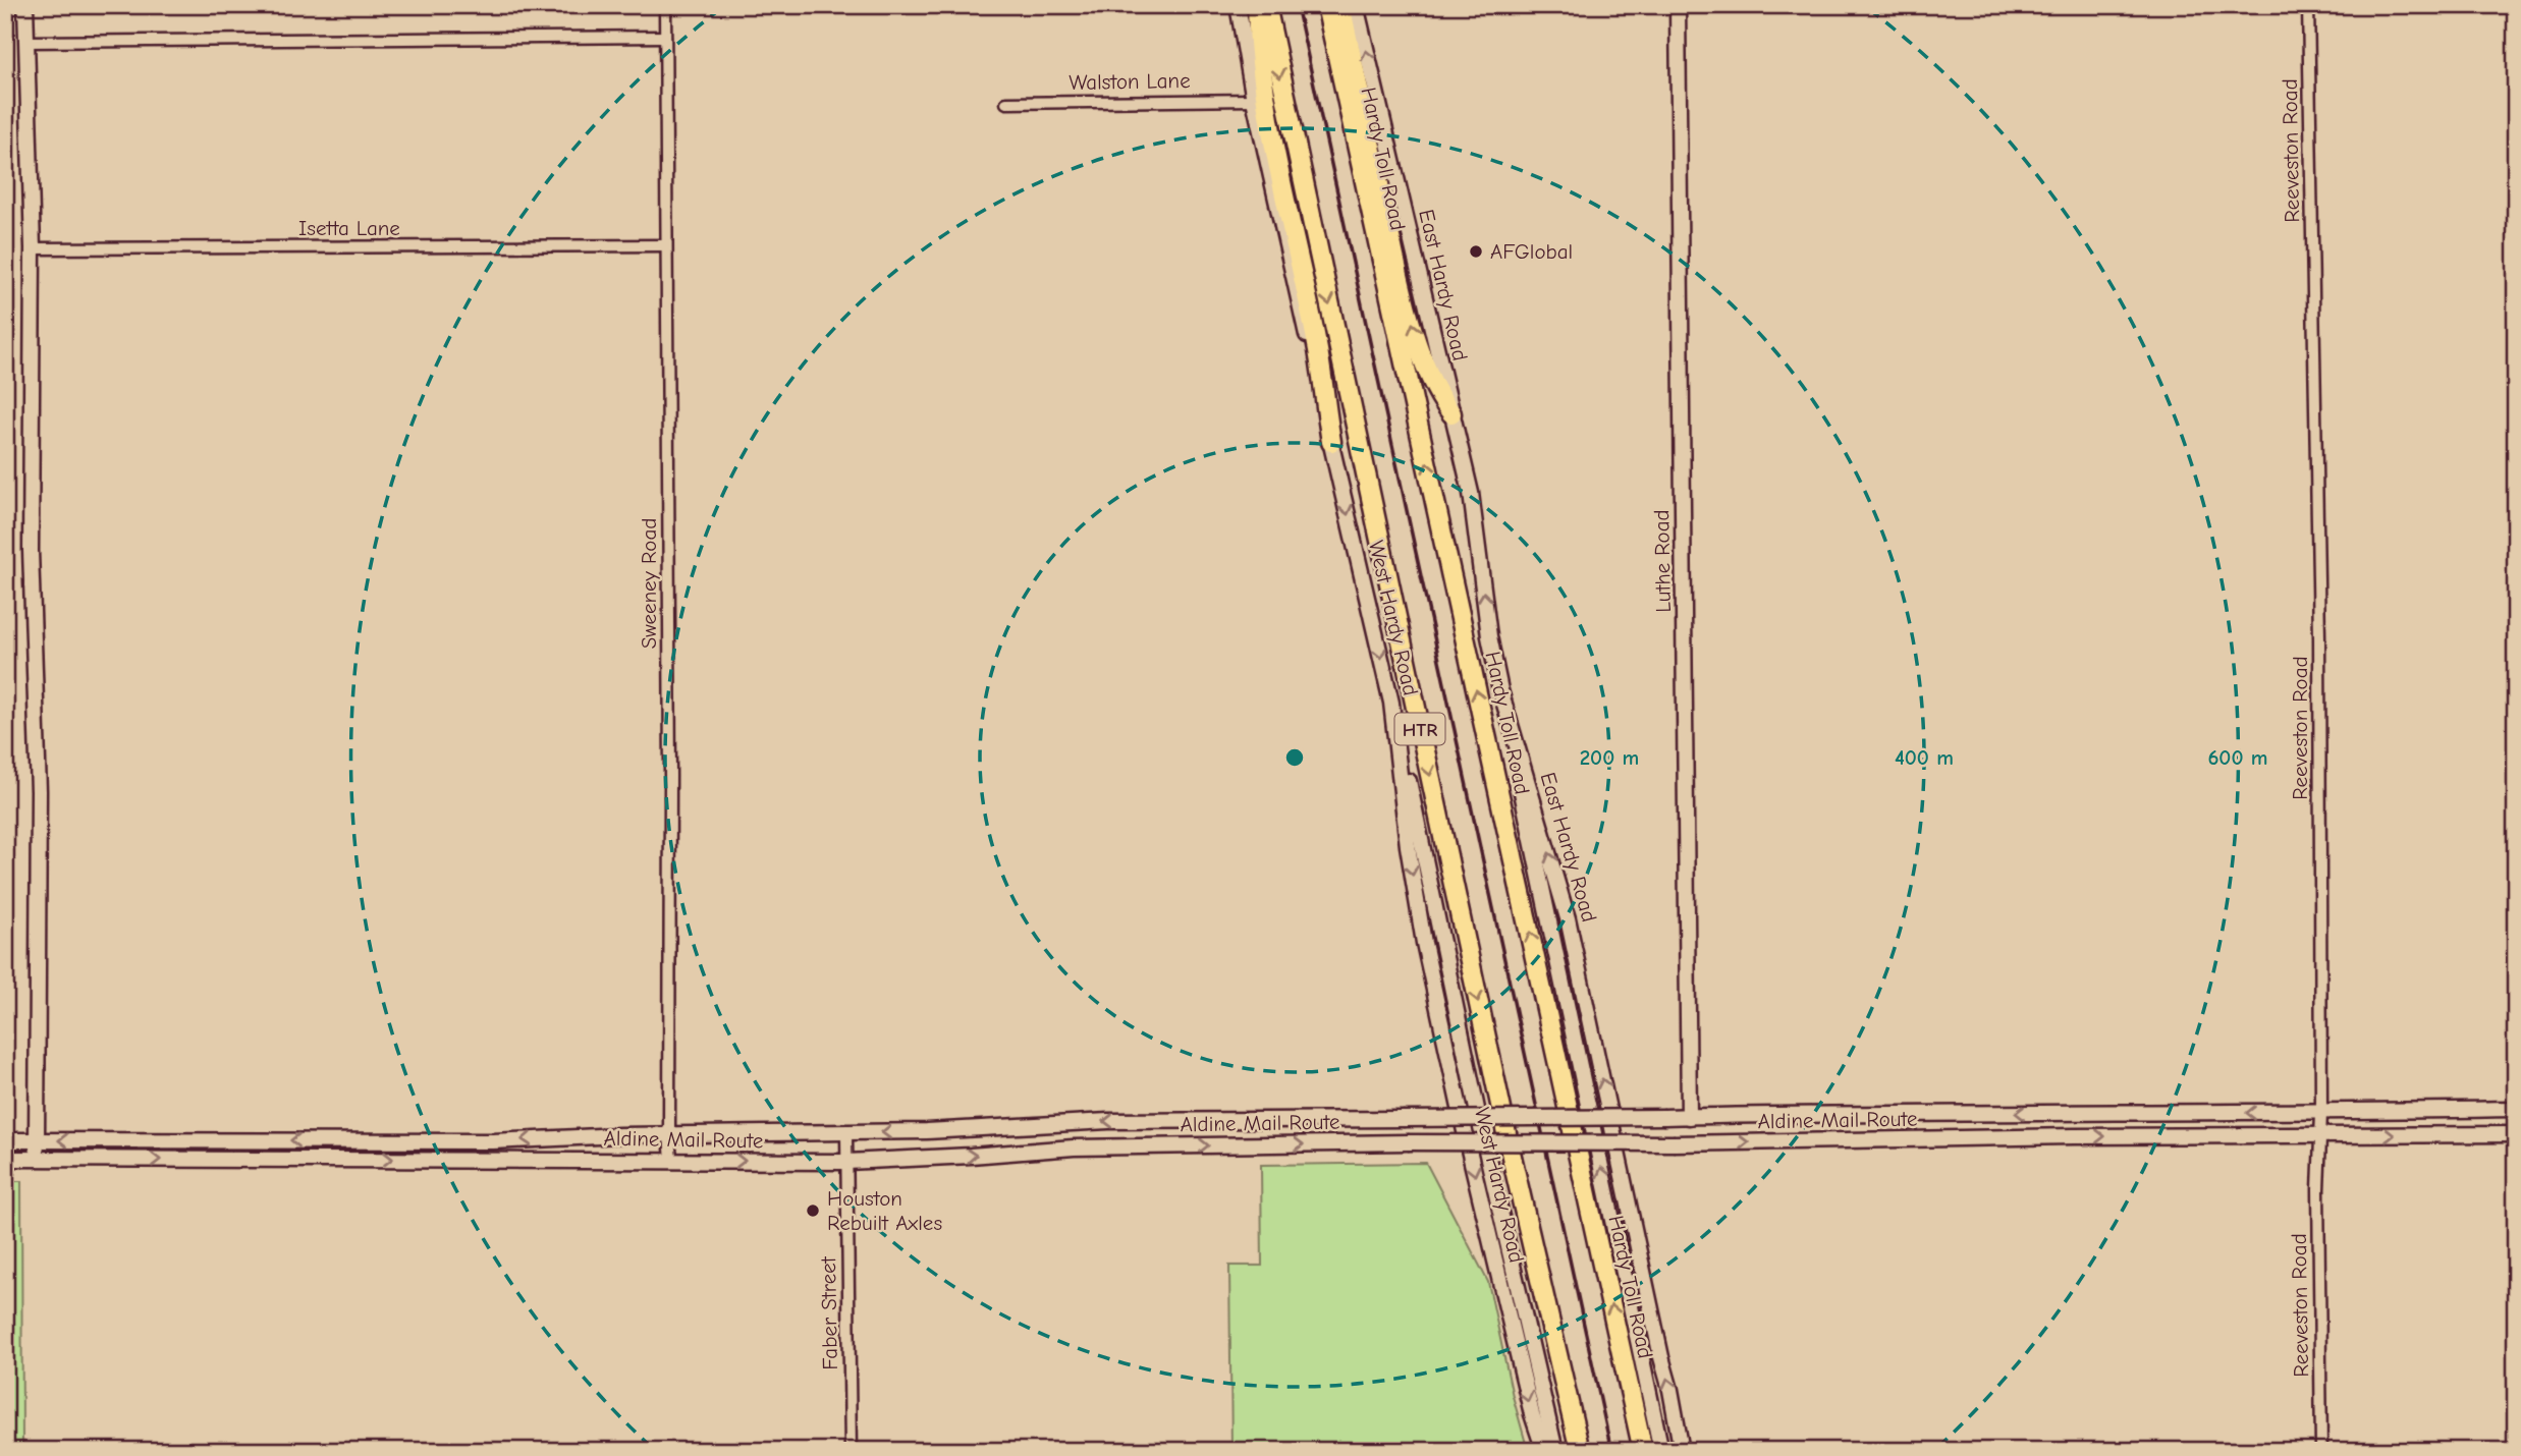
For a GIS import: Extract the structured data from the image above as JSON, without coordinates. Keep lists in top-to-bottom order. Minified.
{"streets":{"highway":["Hardy Toll Road","HTR"],"main road":["East Hardy Road","Luthe Road","West Hardy Road","Aldine Mail Route"],"street":["Walston Lane","Reeveston Road","Isetta Lane","Sweeney Road","Faber Street"]},"crossings":[["Walston Lane","West Hardy Road"],["Reeveston Road","Aldine Mail Route"],["Isetta Lane","Sweeney Road"],["Luthe Road","Aldine Mail Route"],["Sweeney Road","Aldine Mail Route"],["Aldine Mail Route","Faber Street"]],"places":["AFGlobal","Houston Rebuilt Axles"],"rings":["200 m","400 m","600 m"]}
